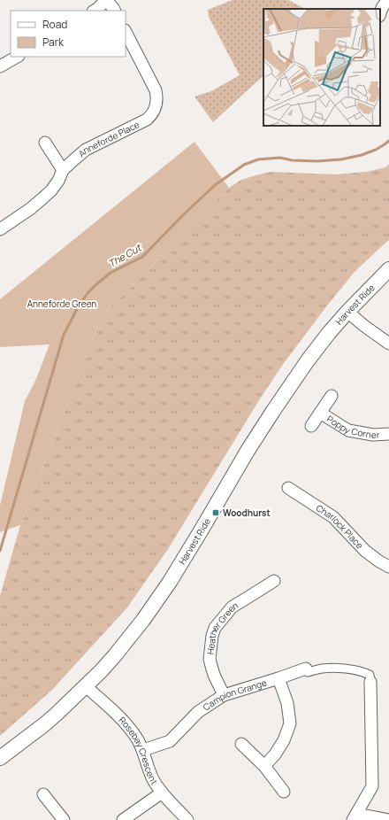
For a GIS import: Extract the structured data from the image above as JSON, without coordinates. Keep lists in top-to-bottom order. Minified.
{"streets":{"street":["Anneforde Place","Harvest Ride","Poppy Corner","Charlock Place","Heather Green","Campion Grange","Rosebay Crescent"]},"crossings":[["Harvest Ride","Rosebay Crescent"],["Heather Green","Campion Grange"],["Campion Grange","Rosebay Crescent"]],"water":["The Cut"],"parks":["Anneforde Green"],"places":{"transit":["Woodhurst"]},"legend":["Road","Park"]}
